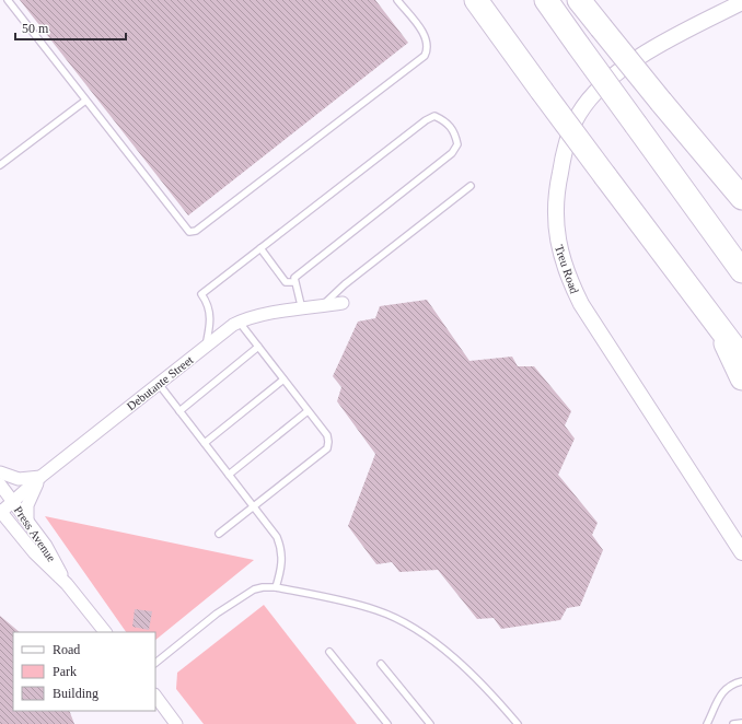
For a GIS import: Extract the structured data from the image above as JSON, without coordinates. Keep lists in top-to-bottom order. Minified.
{"streets":{"street":["Treu Road","Debutante Street","Press Avenue"]},"crossings":[["Debutante Street","Press Avenue"]],"legend":["Road","Park","Building"],"scale_bar":"50 m"}
